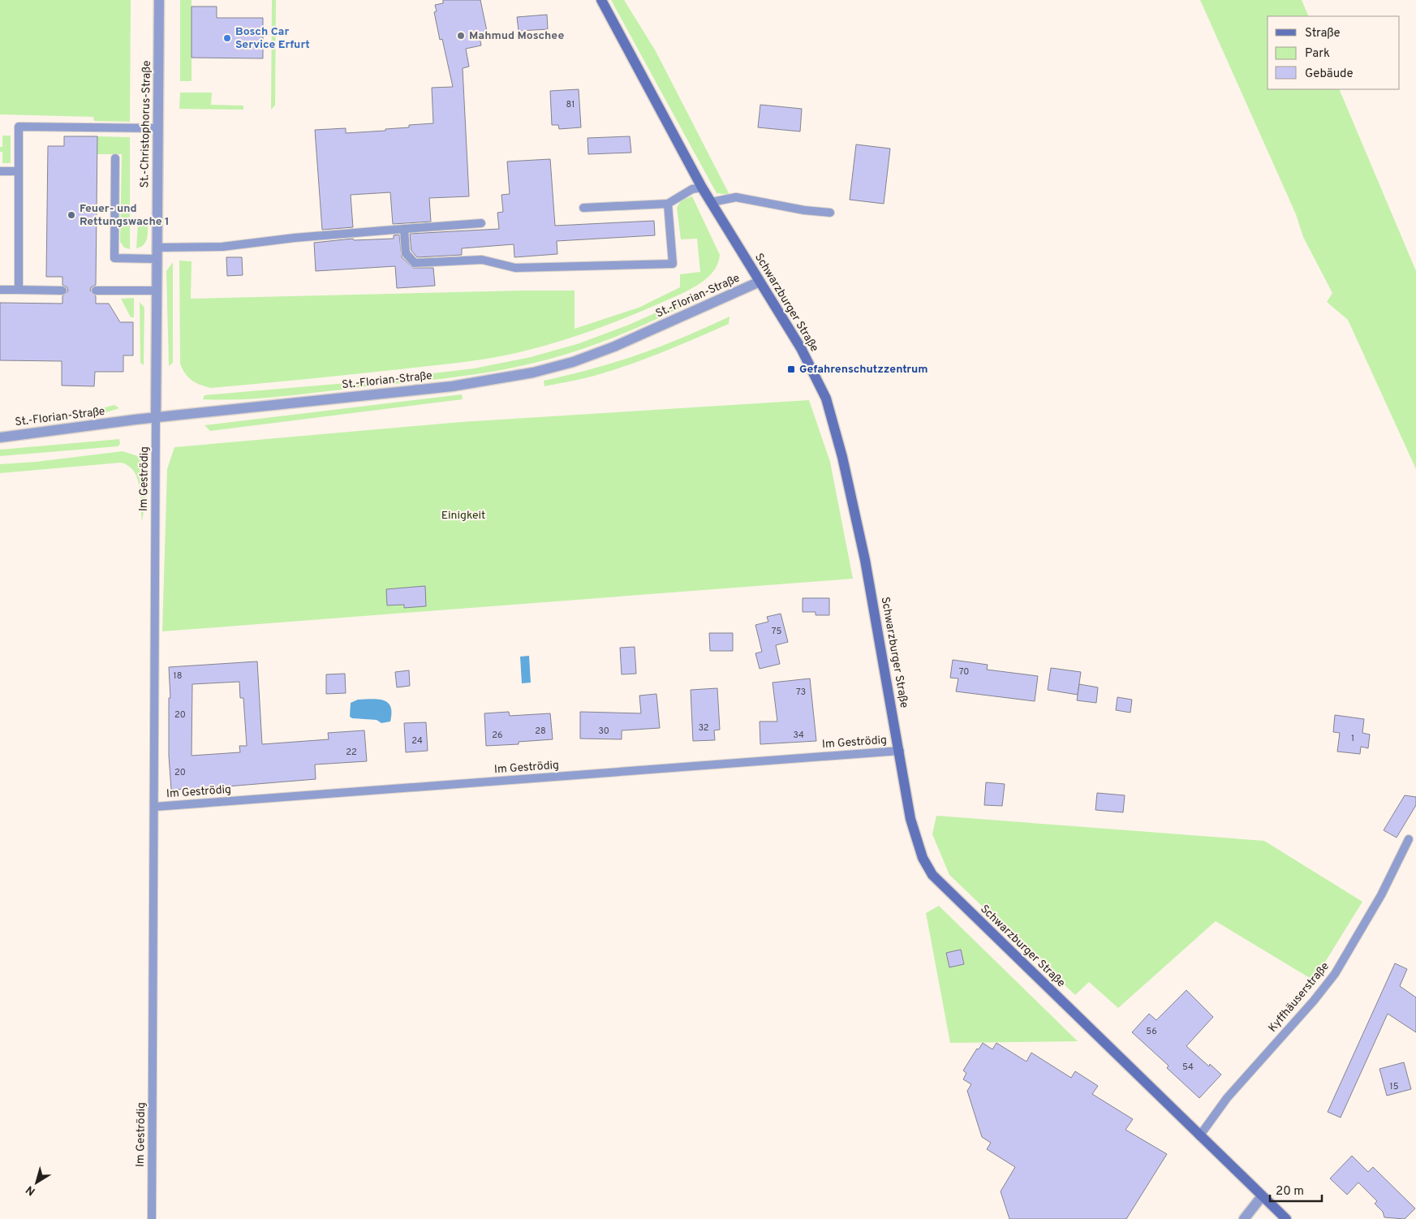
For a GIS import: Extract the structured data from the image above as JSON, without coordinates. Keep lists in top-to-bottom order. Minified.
{"streets":{"street":["St.-Christophorus-Straße","St.-Florian-Straße","Schwarzburger Straße"],"lane":["Im Geströdig","Kyffhäuserstraße"]},"crossings":[["St.-Christophorus-Straße","St.-Florian-Straße"],["St.-Christophorus-Straße","Im Geströdig"],["St.-Florian-Straße","Schwarzburger Straße"],["St.-Florian-Straße","Im Geströdig"],["Schwarzburger Straße","Im Geströdig"],["Schwarzburger Straße","Kyffhäuserstraße"]],"parks":["Einigkeit"],"places":{"other":["Mahmud Moschee","Bosch Car Service Erfurt","Feuer- und Rettungswache 1"],"transit":["Gefahrenschutzzentrum"]},"house_numbers":["81","75","70","18","73","20","32","28","30","26","34","1","24","22","20","56","54","15"],"legend":["Straße","Park","Gebäude"],"scale_bar":"20 m","north":"bottom left"}
